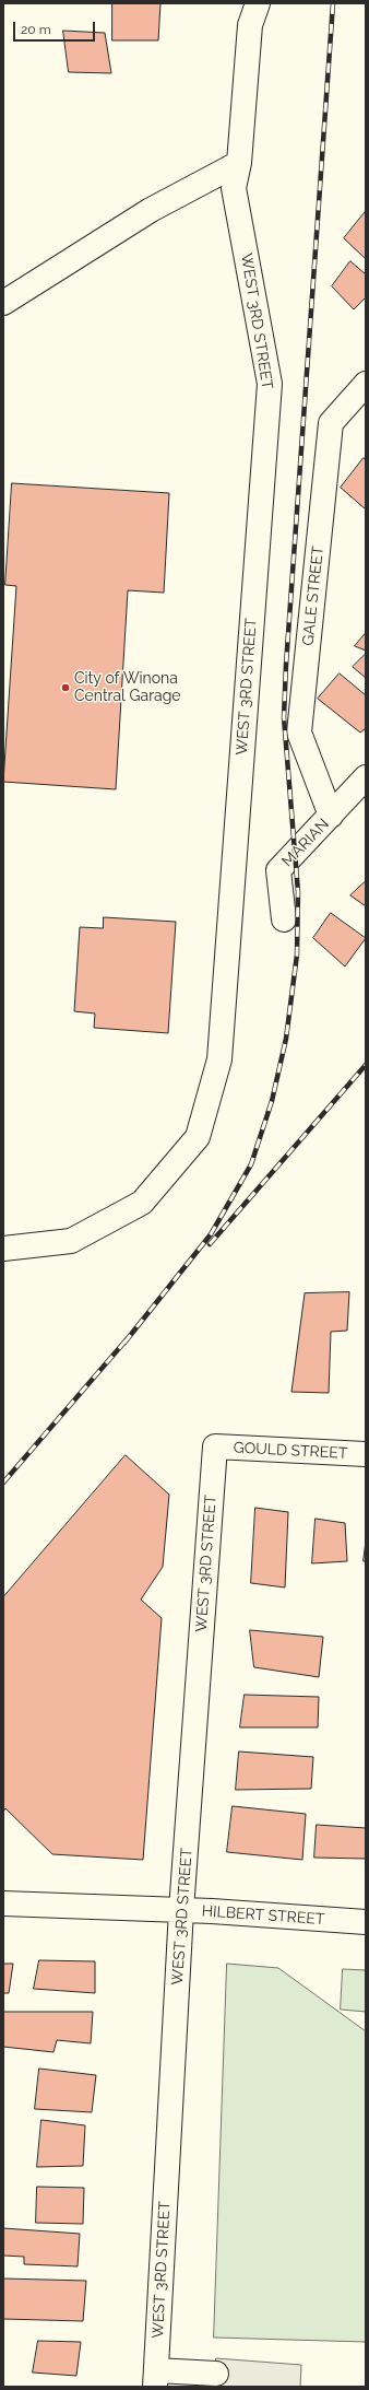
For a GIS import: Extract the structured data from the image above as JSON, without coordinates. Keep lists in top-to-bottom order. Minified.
{"streets":{"street":["WEST 3RD STREET","GALE STREET","MARIAN","GOULD STREET","HILBERT STREET"]},"crossings":[["WEST 3RD STREET","GOULD STREET"],["WEST 3RD STREET","HILBERT STREET"],["GALE STREET","MARIAN"]],"places":["City of Winona Central Garage"],"scale_bar":"20 m"}
